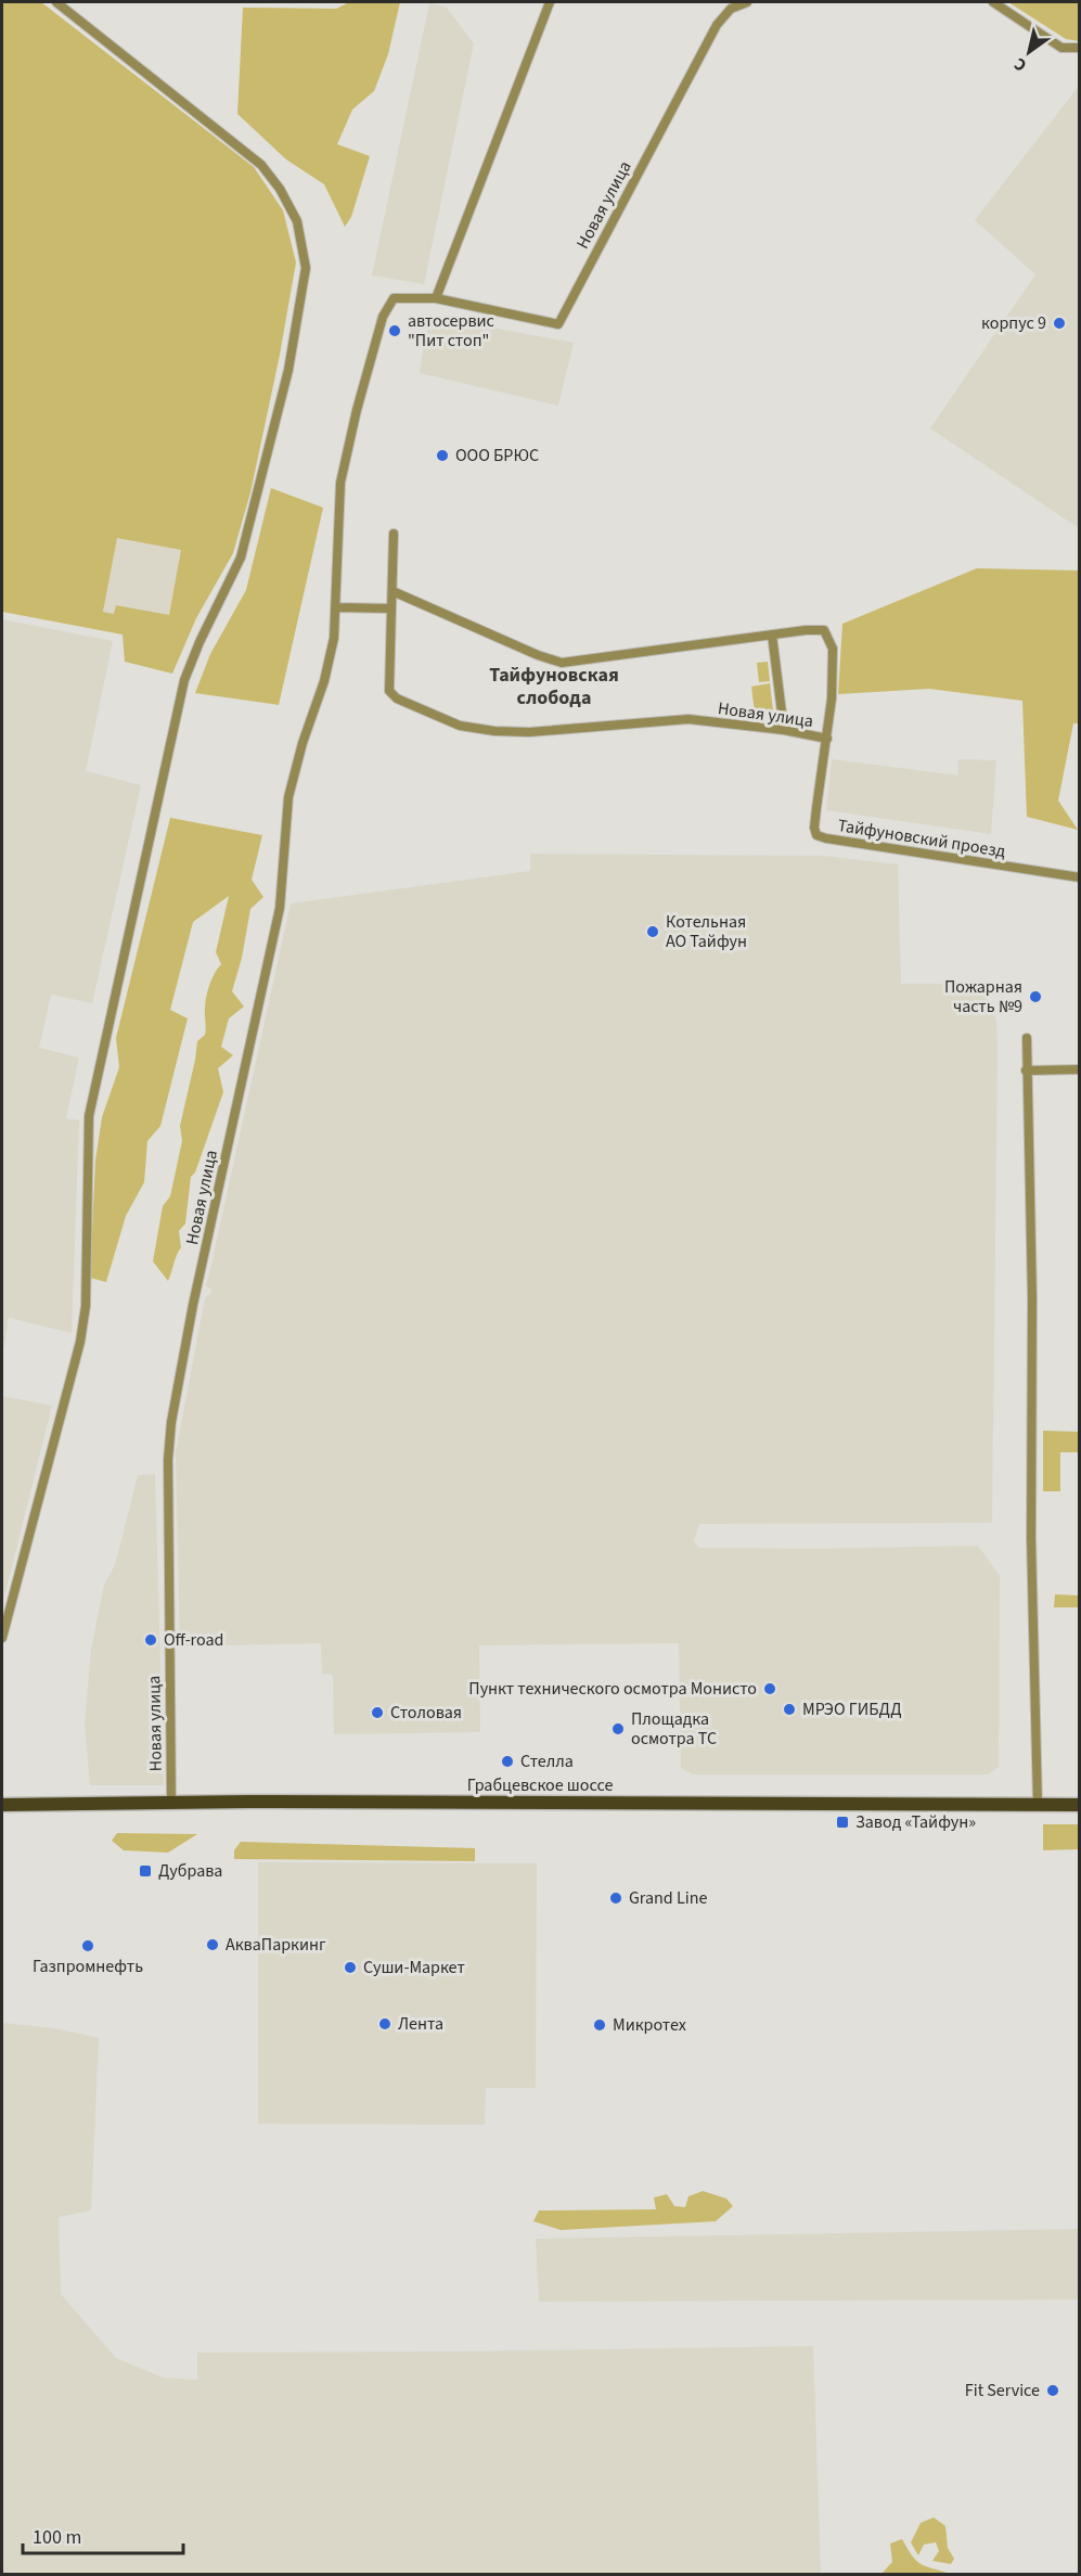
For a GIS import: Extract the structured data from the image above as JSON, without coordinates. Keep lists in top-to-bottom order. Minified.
{"streets":{"main road":["Грабцевское шоссе"],"street":["Новая улица","Тайфуновский проезд"]},"crossings":[["Новая улица","Тайфуновский проезд"],["Новая улица","Грабцевское шоссе"]],"districts":["Тайфуновская слобода"],"places":{"other":["корпус 9","автосервис \"Пит стоп\"","ООО БРЮС","Котельная АО Тайфун","Пожарная часть №9","Off-road","Пункт технического осмотра Монисто","МРЭО ГИБДД","Столовая","Площадка осмотра ТС","Стелла","Grand Line","АкваПаркинг","Газпромнефть","Суши-Маркет","Лента","Микротех","Fit Service"],"transit":["Завод «Тайфун»","Дубрава"]},"scale_bar":"100 m","north":"bottom left"}
